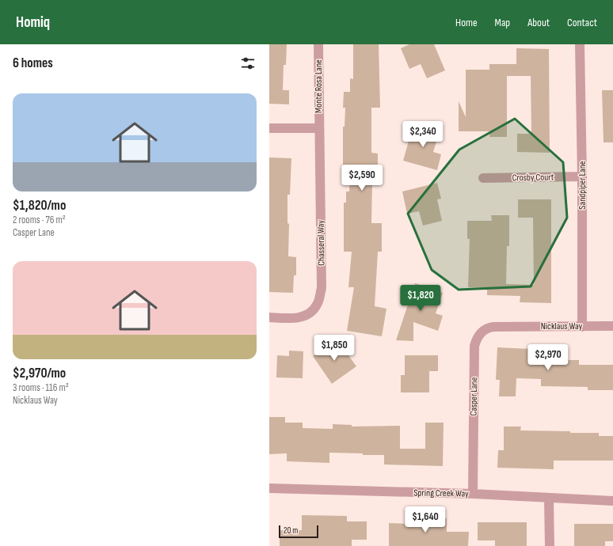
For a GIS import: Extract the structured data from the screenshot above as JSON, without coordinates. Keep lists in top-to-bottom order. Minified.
{"streets":{"street":["Monte Rosa Lane","Crosby Court","Sandpiper Lane","Chasseral Way","Nicklaus Way","Casper Lane","Spring Creek Way"]},"crossings":[["Monte Rosa Lane","Chasseral Way"],["Crosby Court","Sandpiper Lane"],["Sandpiper Lane","Nicklaus Way"],["Nicklaus Way","Casper Lane"],["Casper Lane","Spring Creek Way"]],"scale_bar":"20 m","page":{"header":"Homiq","nav":["Home","Map","About","Contact"],"heading":"6 homes","list":[{"name":"$1,820/mo","note":"2 rooms · 76 m² · Casper Lane"},{"name":"$2,970/mo","note":"3 rooms · 116 m² · Nicklaus Way"}],"price":["$2,340","$2,590","$1,820","$1,850","$2,970","$1,640"],"scale":"20 m"}}
